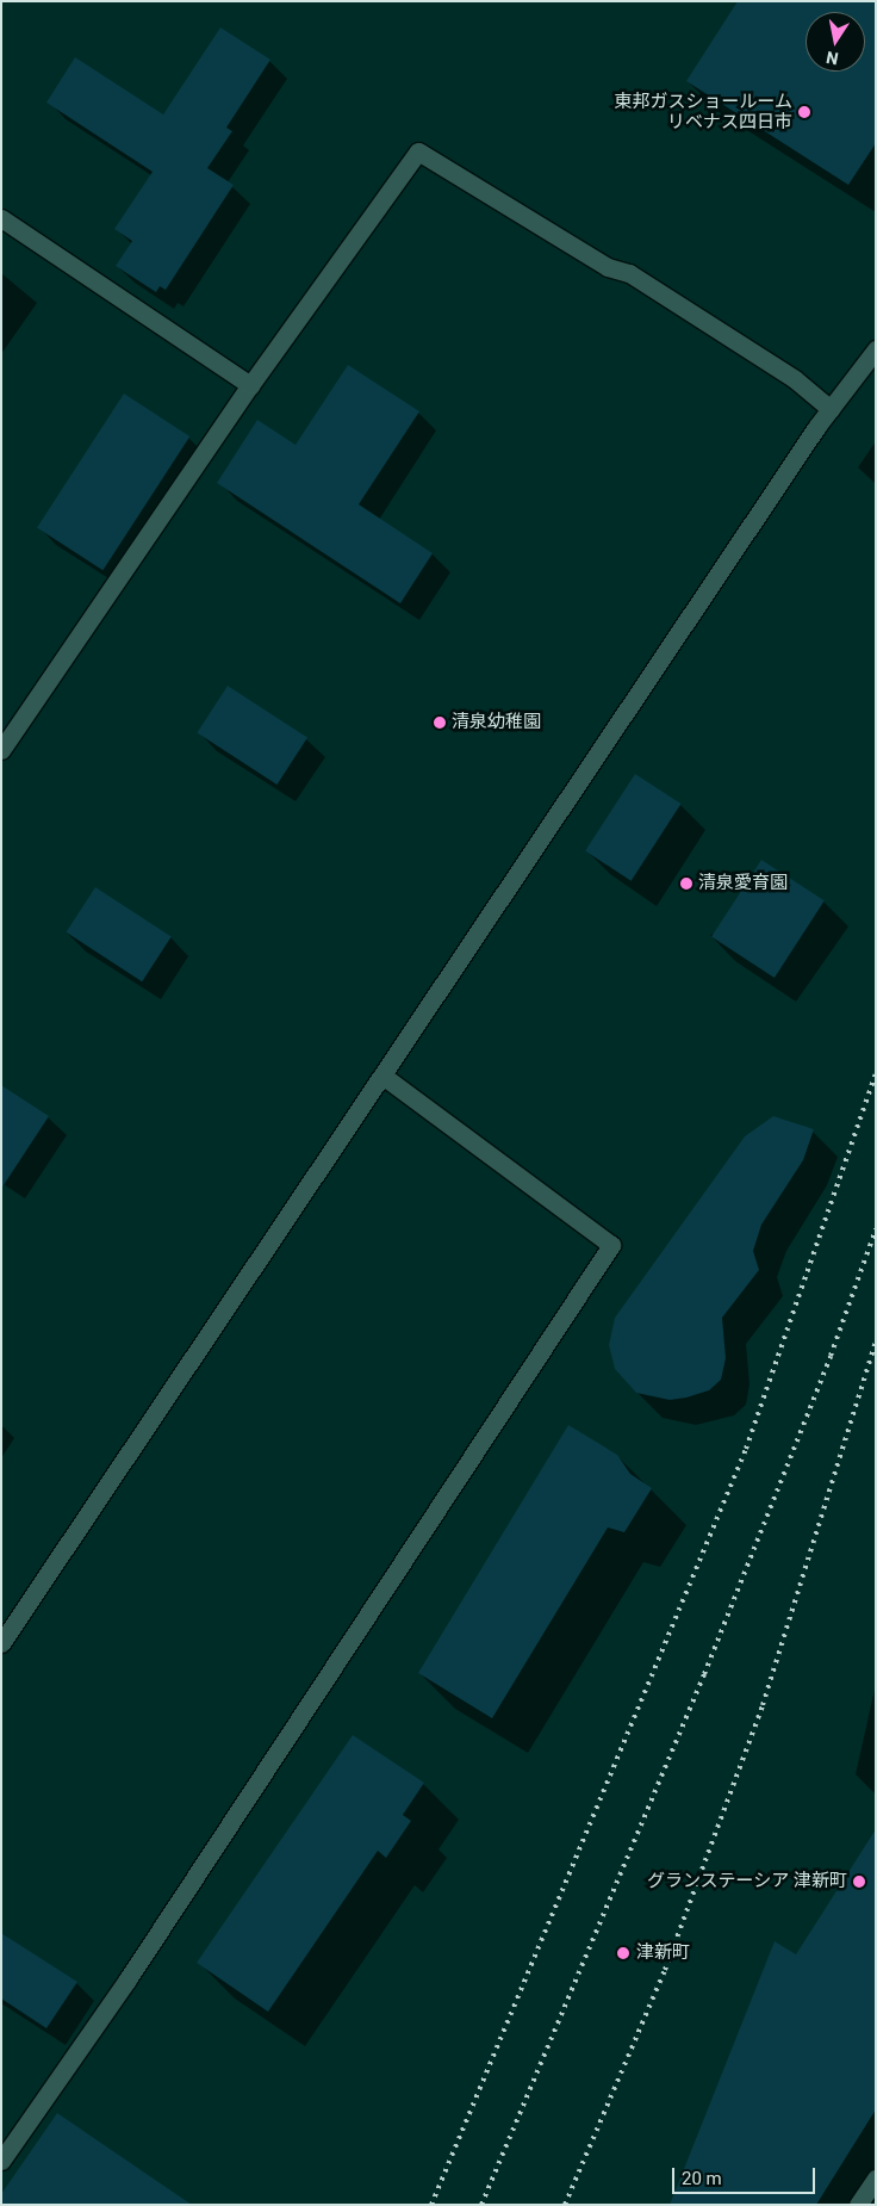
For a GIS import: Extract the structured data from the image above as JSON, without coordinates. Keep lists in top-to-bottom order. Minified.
{"places":["東邦ガスショールーム リベナス四日市","清泉幼稚園","清泉愛育園","グランステーシア 津新町","津新町"],"scale_bar":"20 m","north":"bottom"}
